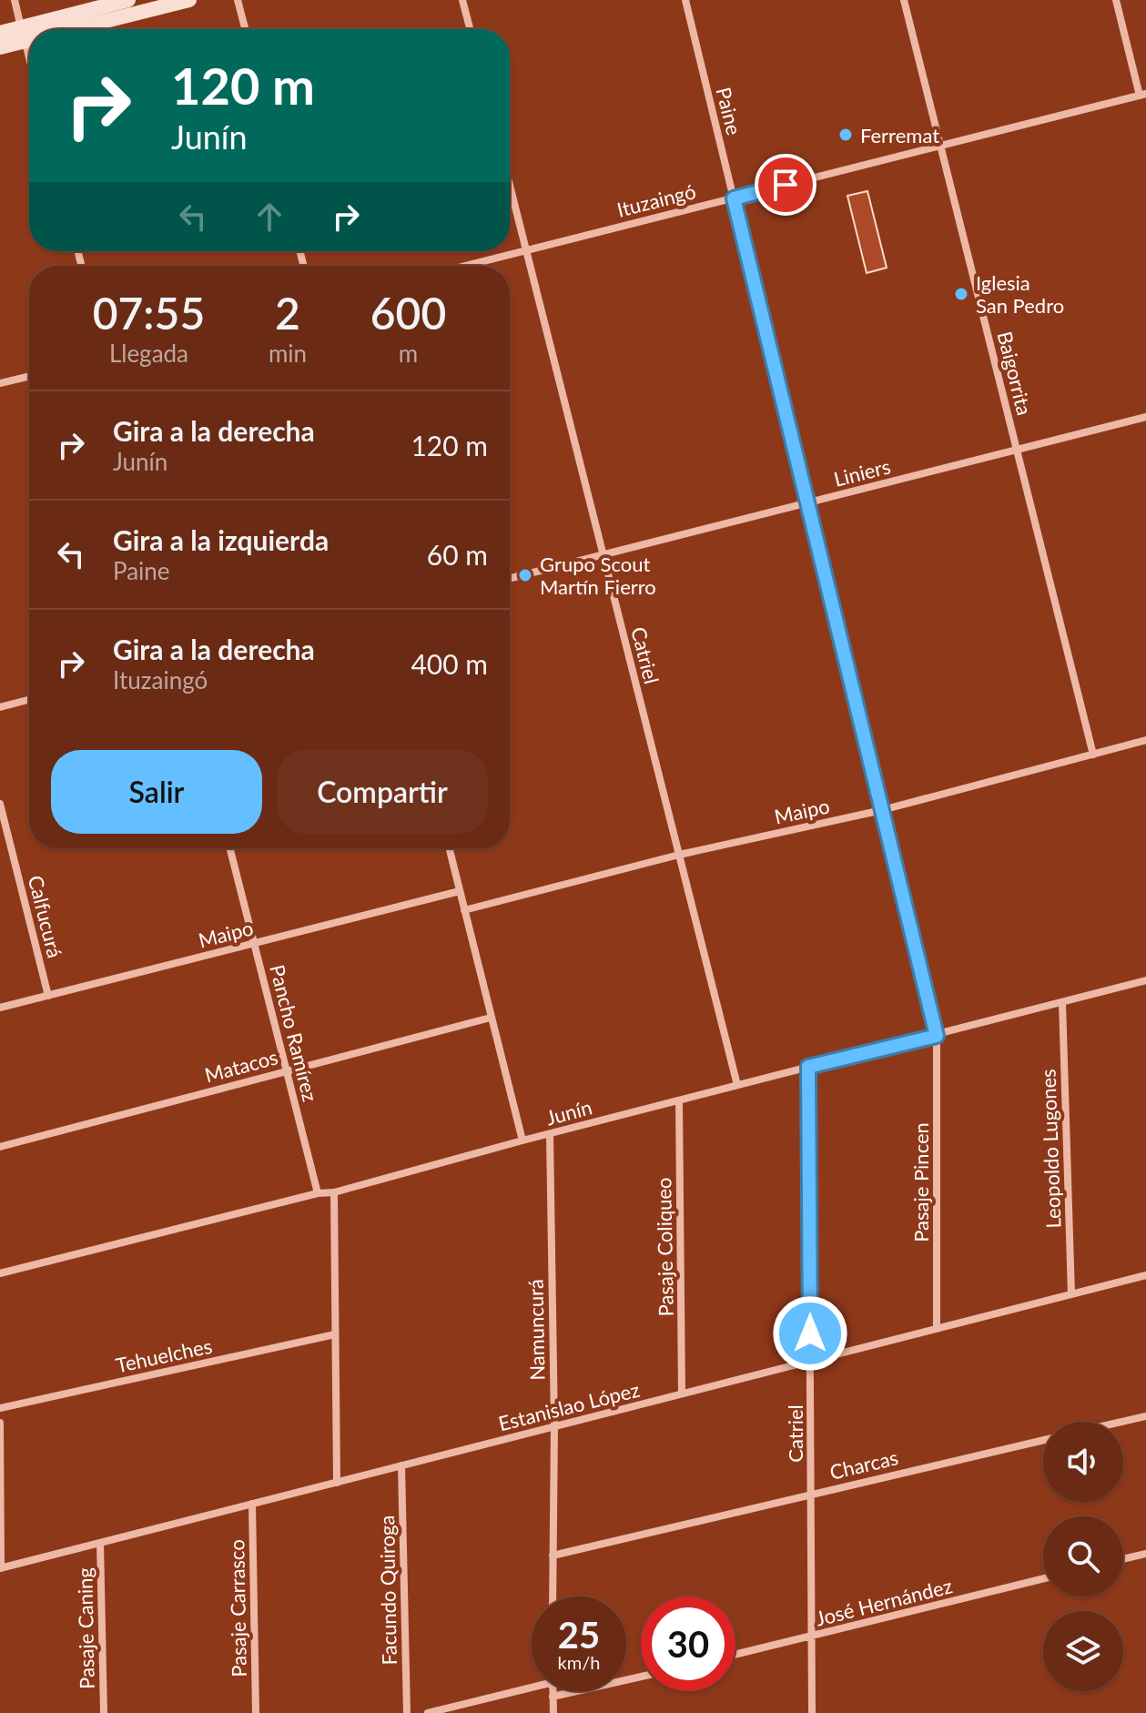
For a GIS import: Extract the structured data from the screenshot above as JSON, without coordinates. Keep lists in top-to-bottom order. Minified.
{"streets":{"street":["Paine","Ituzaingó","Baigorrita","Liniers","Catriel","Maipo","Calfucurá","Pancho Ramírez","Matacos","Junín","Leopoldo Lugones","Pasaje Pincen","Pasaje Coliqueo","Namuncurá","Tehuelches","Estanislao López","Charcas","Facundo Quiroga","José Hernández","Pasaje Carrasco","Pasaje Caning"]},"crossings":[["Paine","Ituzaingó"],["Paine","Liniers"],["Paine","Maipo"],["Paine","Junín"],["Paine","Pasaje Pincen"],["Ituzaingó","Baigorrita"],["Ituzaingó","Catriel"],["Baigorrita","Liniers"],["Baigorrita","Maipo"],["Liniers","Catriel"],["Catriel","Maipo"],["Catriel","Junín"],["Catriel","Estanislao López"],["Catriel","Charcas"],["Catriel","José Hernández"],["Maipo","Calfucurá"],["Maipo","Pancho Ramírez"],["Pancho Ramírez","Matacos"],["Pancho Ramírez","Junín"],["Junín","Leopoldo Lugones"],["Junín","Pasaje Pincen"],["Junín","Pasaje Coliqueo"],["Junín","Namuncurá"],["Leopoldo Lugones","Estanislao López"],["Pasaje Pincen","Estanislao López"],["Pasaje Coliqueo","Estanislao López"],["Namuncurá","Estanislao López"],["Namuncurá","Charcas"],["Estanislao López","Facundo Quiroga"],["Estanislao López","Pasaje Carrasco"],["Estanislao López","Pasaje Caning"]],"places":["Ferremat","Iglesia San Pedro","Grupo Scout Martín Fierro"],"page":{"turn":["120 m","Junín"],"eta":["07:55","Llegada","2","min","600","m"],"list":[{"name":"Gira a la derecha","note":"Junín","value":"120 m"},{"name":"Gira a la izquierda","note":"Paine","value":"60 m"},{"name":"Gira a la derecha","note":"Ituzaingó","value":"400 m"}],"buttons":["Salir","Compartir"],"speed":"25 km/h","limit":"30"}}
